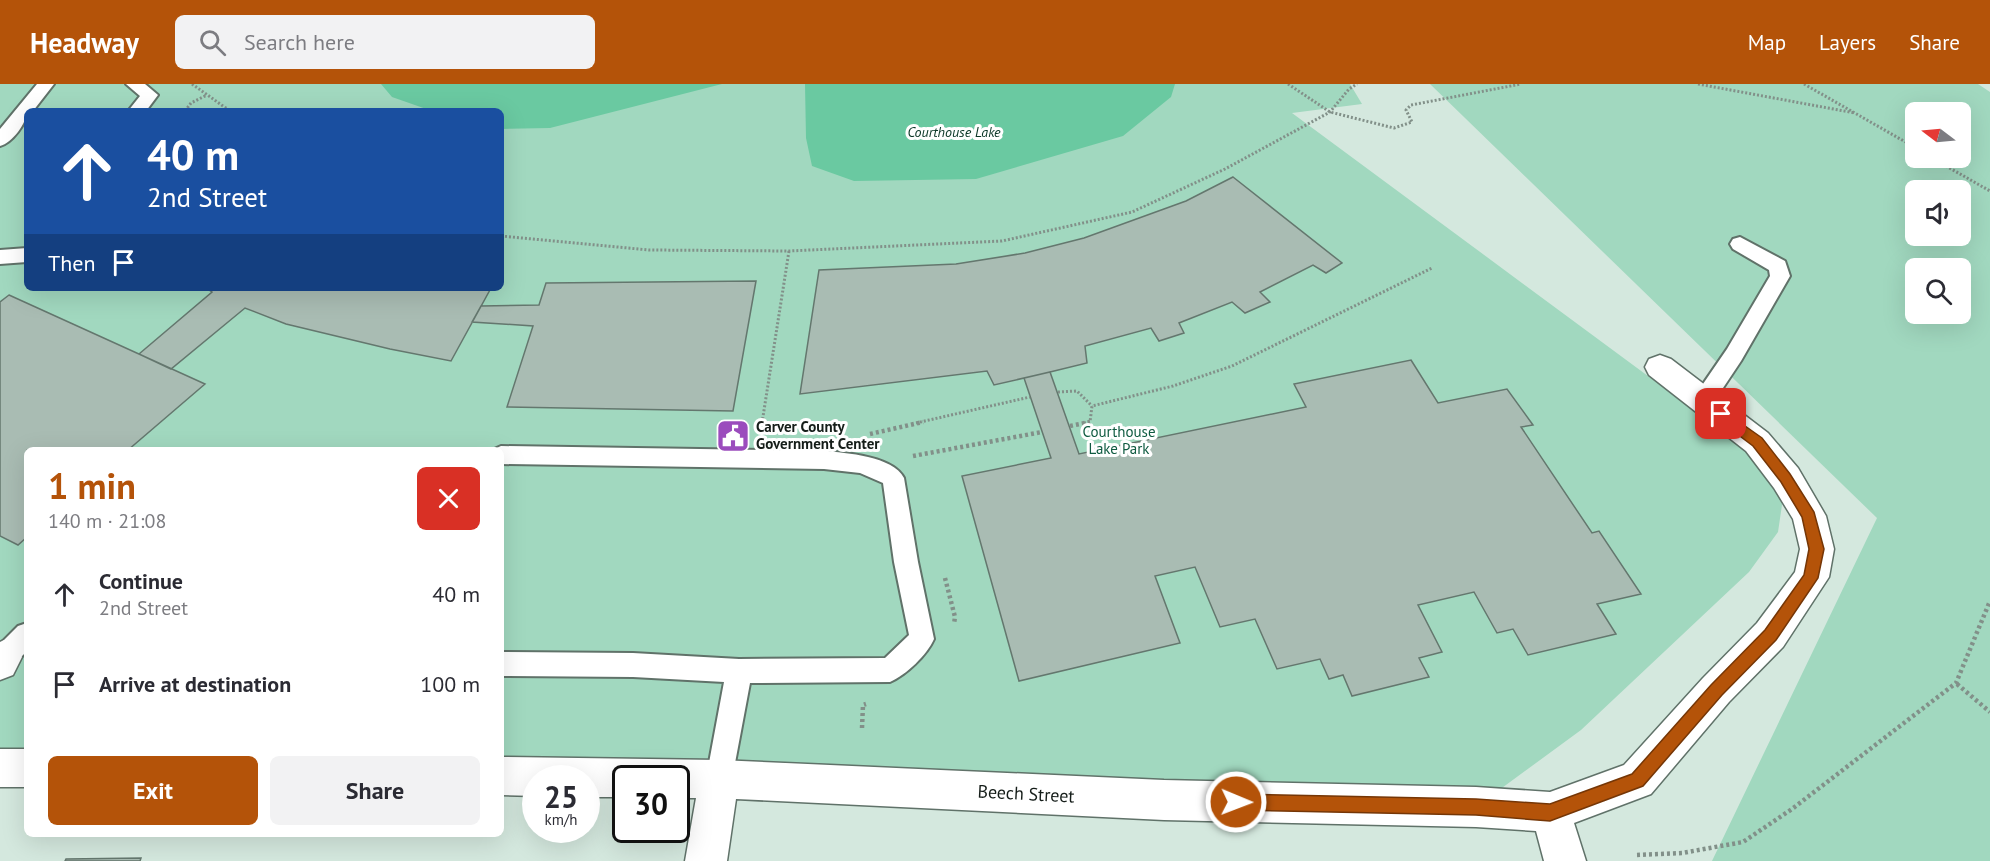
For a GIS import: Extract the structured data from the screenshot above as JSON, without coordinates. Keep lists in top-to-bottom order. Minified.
{"streets":{"street":["Beech Street"]},"water":["Courthouse Lake"],"parks":["Courthouse Lake Park"],"places":{"public building":["Carver County Government Center"]},"north":"left","page":{"header":"Headway","search":"Search here","nav":["Map","Layers","Share"],"turn":["40 m","2nd Street"],"then":"Then","heading":["1 min","140 m · 21:08"],"list":[{"name":"Continue","note":"2nd Street","value":"40 m"},{"name":"Arrive at destination","value":"100 m"}],"buttons":["Exit","Share"],"speed":"25 km/h","limit":"30"}}
